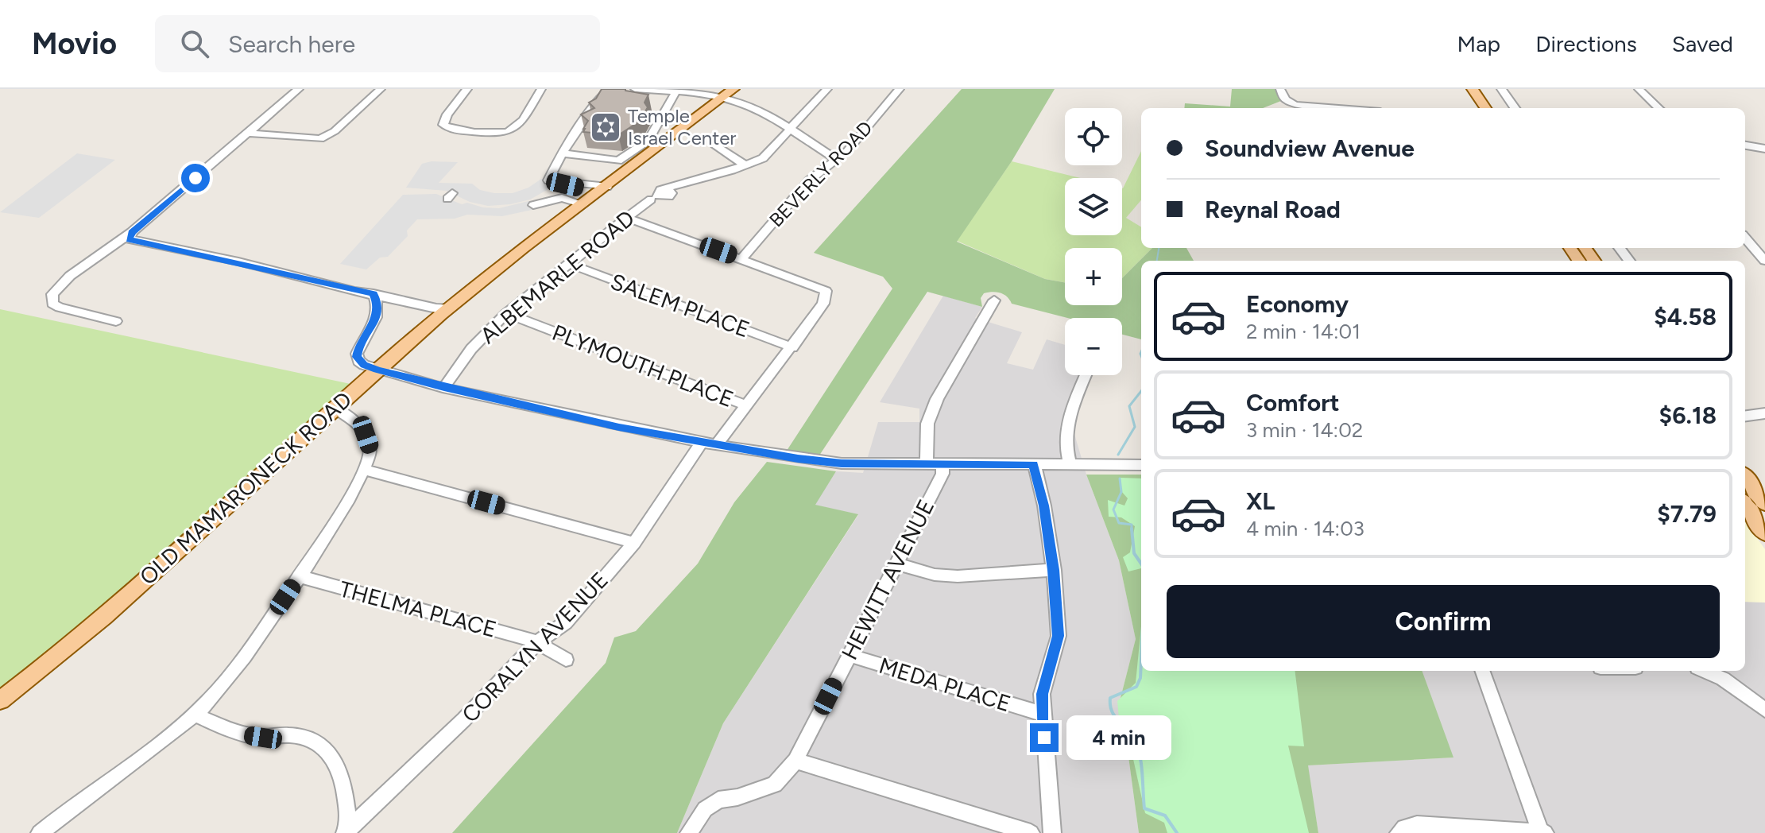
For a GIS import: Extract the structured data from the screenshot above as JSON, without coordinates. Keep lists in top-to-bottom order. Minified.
{"streets":{"main road":["OLD MAMARONECK ROAD"],"street":["BEVERLY ROAD","ALBEMARLE ROAD","SALEM PLACE","PLYMOUTH PLACE","HEWITT AVENUE","THELMA PLACE","CORALYN AVENUE","MEDA PLACE"]},"crossings":[["BEVERLY ROAD","CORALYN AVENUE"],["ALBEMARLE ROAD","SALEM PLACE"],["ALBEMARLE ROAD","PLYMOUTH PLACE"],["SALEM PLACE","CORALYN AVENUE"],["PLYMOUTH PLACE","CORALYN AVENUE"],["HEWITT AVENUE","MEDA PLACE"],["THELMA PLACE","CORALYN AVENUE"]],"places":{"synagogue":["Temple Israel Center"]},"page":{"header":"Movio","search":"Search here","nav":["Map","Directions","Saved"],"map_buttons":["+","−"],"banner":["Soundview Avenue","Reynal Road"],"list":[{"name":"Economy","note":"2 min · 14:01","value":"$4.58"},{"name":"Comfort","note":"3 min · 14:02","value":"$6.18"},{"name":"XL","note":"4 min · 14:03","value":"$7.79"}],"buttons":"Confirm","bubble":"4 min"}}
